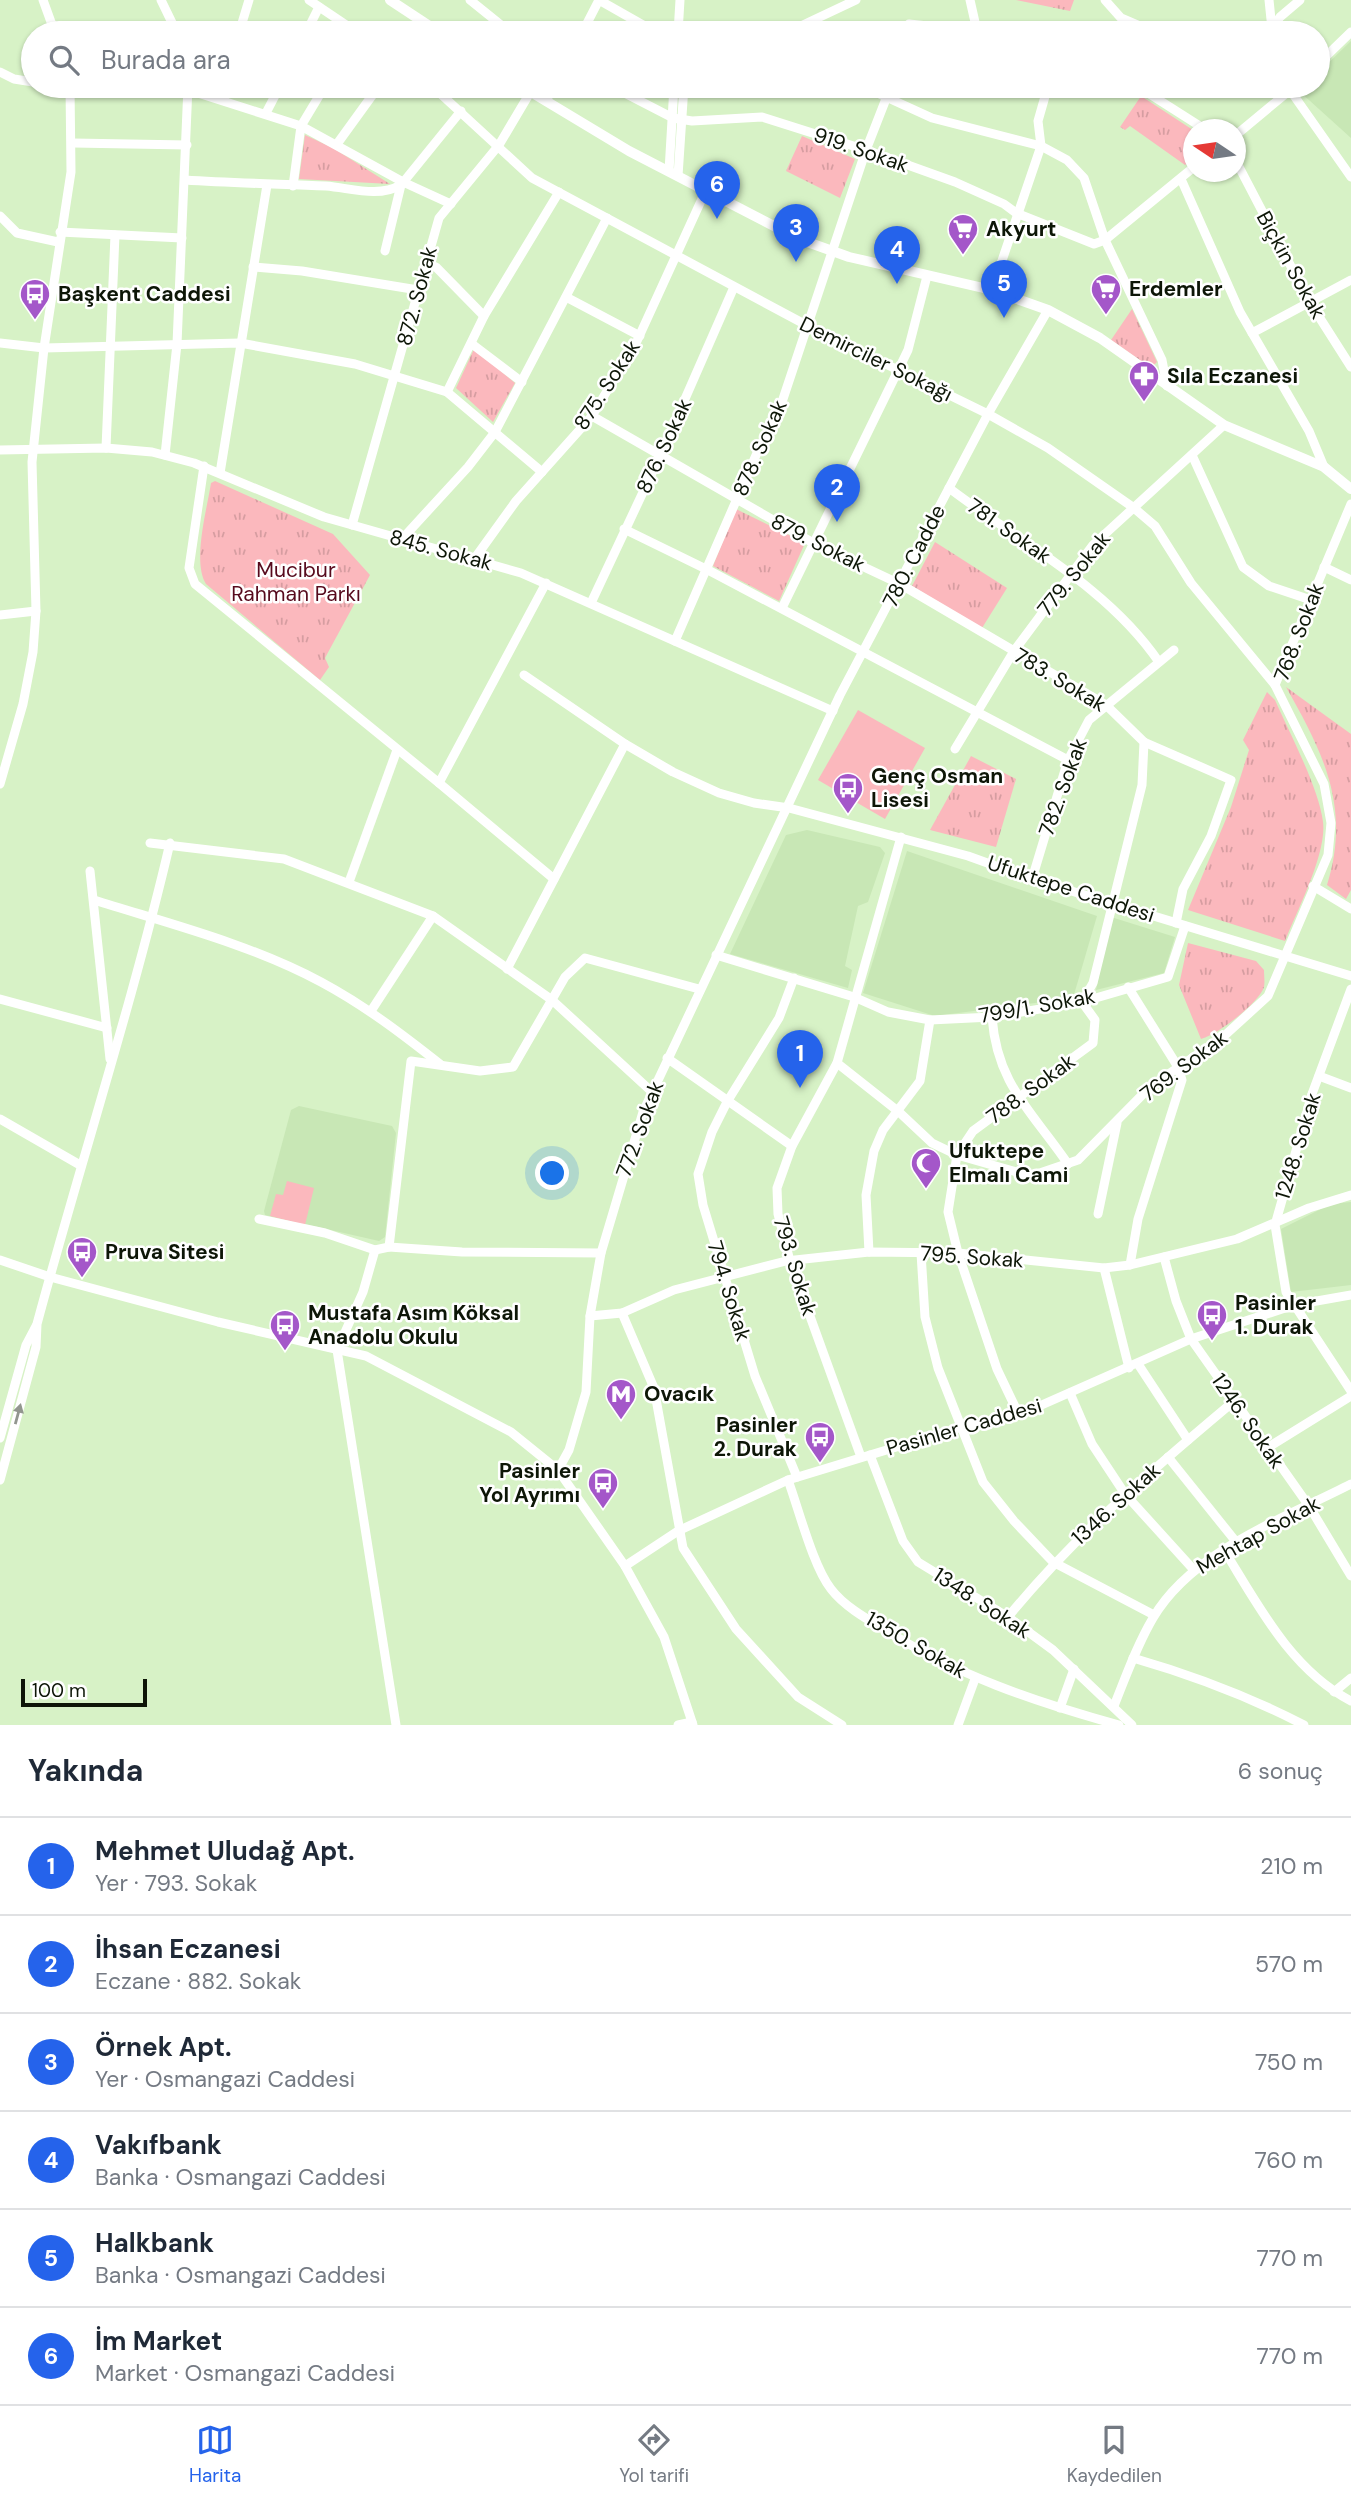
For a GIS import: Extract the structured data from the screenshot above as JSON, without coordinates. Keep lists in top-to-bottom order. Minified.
{"streets":{"street":["919. Sokak","Biçkin Sokak","872. Sokak","Demirciler Sokağı","875. Sokak","876. Sokak","878. Sokak","781. Sokak","879. Sokak","845. Sokak","780. Cadde","779. Sokak","768. Sokak","783. Sokak","782. Sokak","Ufuktepe Caddesi","799/1. Sokak","769. Sokak","788. Sokak","772. Sokak","1248. Sokak","795. Sokak","793. Sokak","794. Sokak","1246. Sokak","Pasinler Caddesi","1346. Sokak","Mehtap Sokak","1348. Sokak","1350. Sokak"]},"crossings":[["919. Sokak","878. Sokak"],["872. Sokak","Demirciler Sokağı"],["872. Sokak","845. Sokak"],["Demirciler Sokağı","875. Sokak"],["Demirciler Sokağı","876. Sokak"],["Demirciler Sokağı","878. Sokak"],["Demirciler Sokağı","780. Cadde"],["Demirciler Sokağı","779. Sokak"],["Demirciler Sokağı","768. Sokak"],["875. Sokak","879. Sokak"],["875. Sokak","845. Sokak"],["876. Sokak","879. Sokak"],["876. Sokak","845. Sokak"],["878. Sokak","879. Sokak"],["878. Sokak","845. Sokak"],["781. Sokak","780. Cadde"],["781. Sokak","779. Sokak"],["781. Sokak","782. Sokak"],["879. Sokak","780. Cadde"],["879. Sokak","783. Sokak"],["845. Sokak","780. Cadde"],["780. Cadde","783. Sokak"],["780. Cadde","Ufuktepe Caddesi"],["780. Cadde","772. Sokak"],["779. Sokak","783. Sokak"],["768. Sokak","Ufuktepe Caddesi"],["768. Sokak","769. Sokak"],["783. Sokak","782. Sokak"],["782. Sokak","Ufuktepe Caddesi"],["Ufuktepe Caddesi","799/1. Sokak"],["Ufuktepe Caddesi","769. Sokak"],["Ufuktepe Caddesi","772. Sokak"],["Ufuktepe Caddesi","793. Sokak"],["799/1. Sokak","788. Sokak"],["799/1. Sokak","772. Sokak"],["799/1. Sokak","793. Sokak"],["799/1. Sokak","794. Sokak"],["769. Sokak","788. Sokak"],["769. Sokak","793. Sokak"],["788. Sokak","795. Sokak"],["788. Sokak","Pasinler Caddesi"],["772. Sokak","795. Sokak"],["1248. Sokak","795. Sokak"],["1248. Sokak","Pasinler Caddesi"],["795. Sokak","793. Sokak"],["795. Sokak","794. Sokak"],["795. Sokak","1246. Sokak"],["793. Sokak","Pasinler Caddesi"],["793. Sokak","1348. Sokak"],["794. Sokak","Pasinler Caddesi"],["794. Sokak","1350. Sokak"],["1246. Sokak","Pasinler Caddesi"],["1246. Sokak","1346. Sokak"],["1246. Sokak","Mehtap Sokak"],["Pasinler Caddesi","1348. Sokak"],["Pasinler Caddesi","1350. Sokak"],["1346. Sokak","1348. Sokak"],["Mehtap Sokak","1348. Sokak"]],"parks":["Mucibur Rahman Parkı"],"places":{"supermarket":["Akyurt","Erdemler"],"bus stop":["Başkent Caddesi","Genç Osman Lisesi","Pruva Sitesi","Pasinler 1. Durak","Mustafa Asım Köksal Anadolu Okulu","Pasinler 2. Durak","Pasinler Yol Ayrımı"],"pharmacy":["Sıla Eczanesi"],"mosque":["Ufuktepe Elmalı Cami"],"metro station":["Ovacık"]},"scale_bar":"100 m","north":"left","page":{"search":"Burada ara","pins":["6","3","4","5","2","1"],"scale":"100 m","heading":["Yakında","6 sonuç"],"list":[{"mark":"1","name":"Mehmet Uludağ Apt.","note":"Yer · 793. Sokak","value":"210 m"},{"mark":"2","name":"İhsan Eczanesi","note":"Eczane · 882. Sokak","value":"570 m"},{"mark":"3","name":"Örnek Apt.","note":"Yer · Osmangazi Caddesi","value":"750 m"},{"mark":"4","name":"Vakıfbank","note":"Banka · Osmangazi Caddesi","value":"760 m"},{"mark":"5","name":"Halkbank","note":"Banka · Osmangazi Caddesi","value":"770 m"},{"mark":"6","name":"İm Market","note":"Market · Osmangazi Caddesi","value":"770 m"}],"nav":["Harita","Yol tarifi","Kaydedilen"]}}
